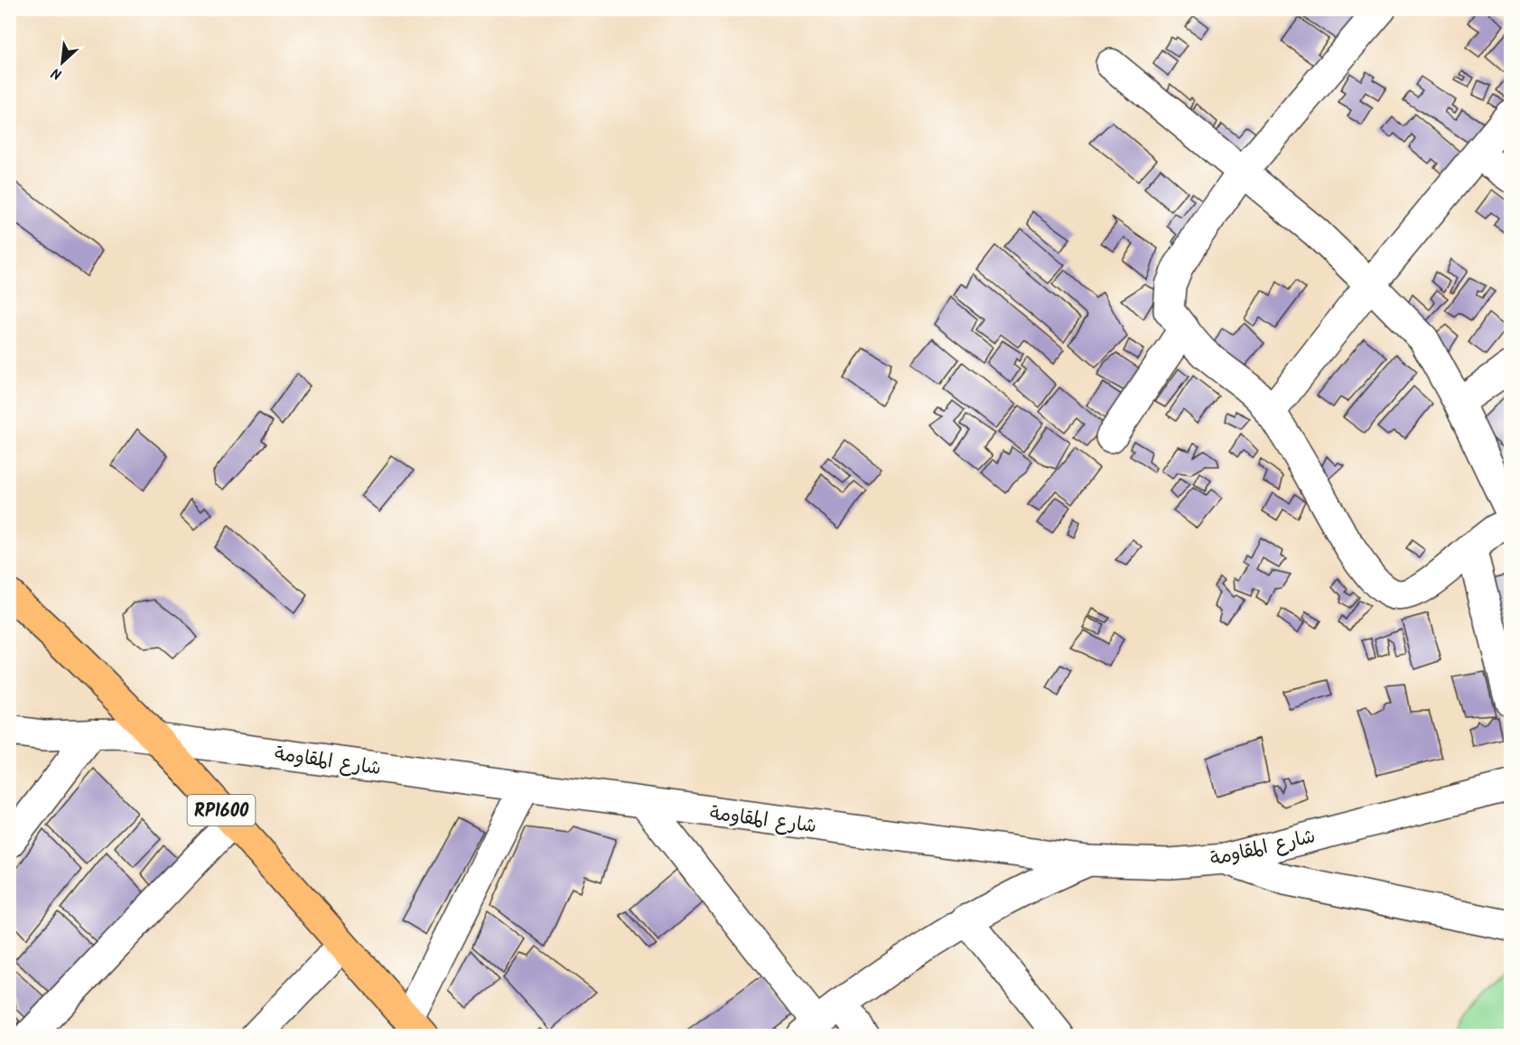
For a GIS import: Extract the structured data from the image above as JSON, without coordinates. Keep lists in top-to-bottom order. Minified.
{"streets":{"main road":["RP1600"],"street":["شارع المقاومة"]},"crossings":[["شارع المقاومة","RP1600"]],"north":"bottom left"}
